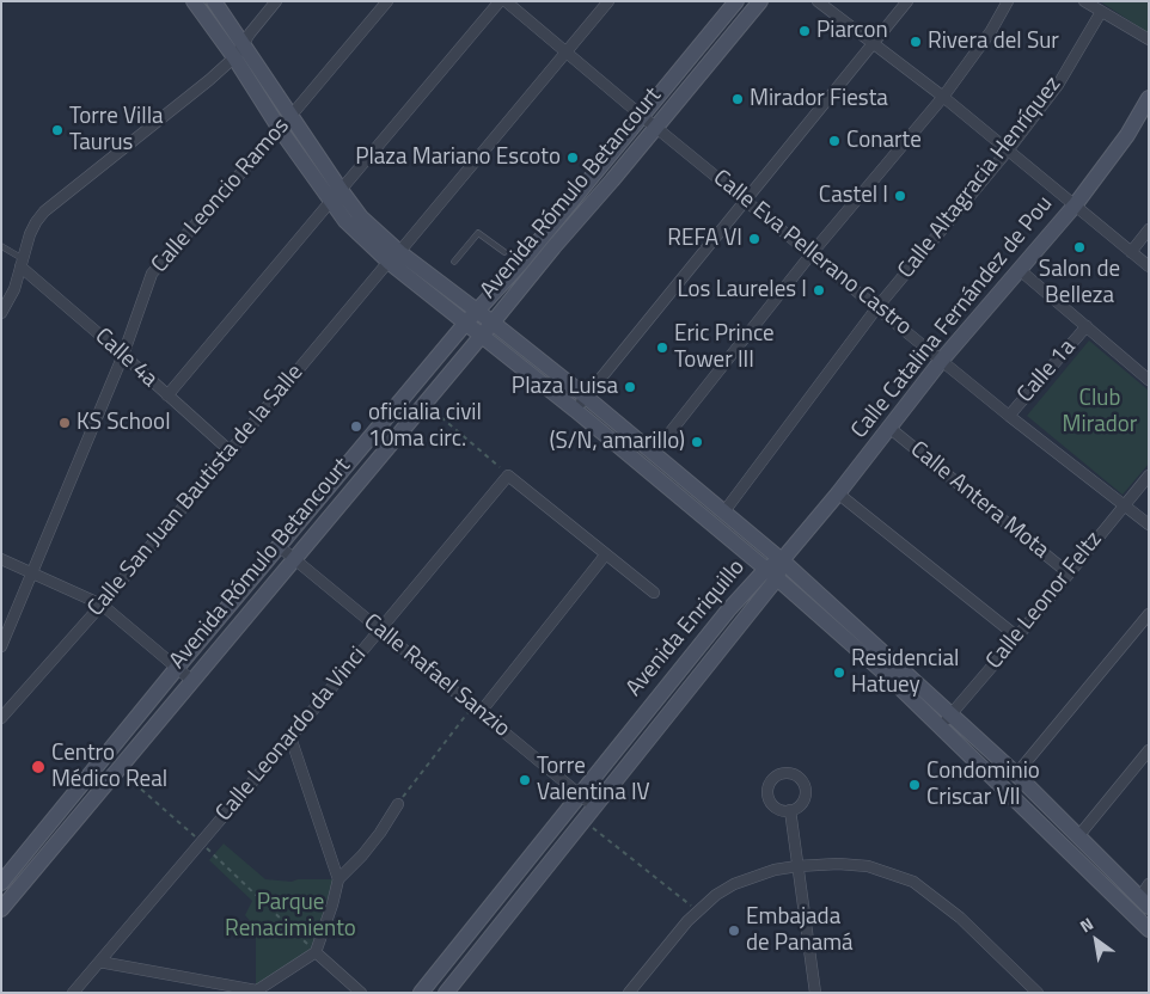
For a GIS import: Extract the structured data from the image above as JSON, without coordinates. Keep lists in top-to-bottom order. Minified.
{"streets":{"main road":["Avenida Rómulo Betancourt","Calle Catalina Fernández de Pou","Avenida Enriquillo"],"street":["Calle Altagracia Henríquez","Calle Leoncio Ramos","Calle Eva Pellerano Castro","Calle 4a","Calle 1a","Calle San Juan Bautista de la Salle","Calle Antera Mota","Calle Leonor Feltz","Calle Rafael Sanzio","Calle Leonardo da Vinci"]},"crossings":[["Calle Altagracia Henríquez","Calle Eva Pellerano Castro"],["Avenida Rómulo Betancourt","Calle Eva Pellerano Castro"],["Avenida Rómulo Betancourt","Calle Rafael Sanzio"],["Calle Leoncio Ramos","Calle 4a"],["Calle Eva Pellerano Castro","Calle Catalina Fernández de Pou"],["Calle Eva Pellerano Castro","Calle 1a"],["Calle Eva Pellerano Castro","Calle San Juan Bautista de la Salle"],["Calle Eva Pellerano Castro","Calle Leonor Feltz"],["Calle Catalina Fernández de Pou","Calle Antera Mota"],["Calle Catalina Fernández de Pou","Avenida Enriquillo"],["Calle 4a","Calle San Juan Bautista de la Salle"],["Calle Antera Mota","Calle Leonor Feltz"],["Avenida Enriquillo","Calle Rafael Sanzio"],["Calle Rafael Sanzio","Calle Leonardo da Vinci"]],"parks":["Club Mirador","Parque Renacimiento"],"places":["Piarcon","Rivera del Sur","Mirador Fiesta","Torre Villa Taurus","Conarte","Plaza Mariano Escoto","Castel I","REFA VI","Salon de Belleza","Los Laureles I","Eric Prince Tower III","Plaza Luisa","KS School","oficialia civil 10ma circ.","(S/N, amarillo)","Residencial Hatuey","Centro Médico Real","Torre Valentina IV","Condominio Criscar VII","Embajada de Panamá"],"north":"top left"}
